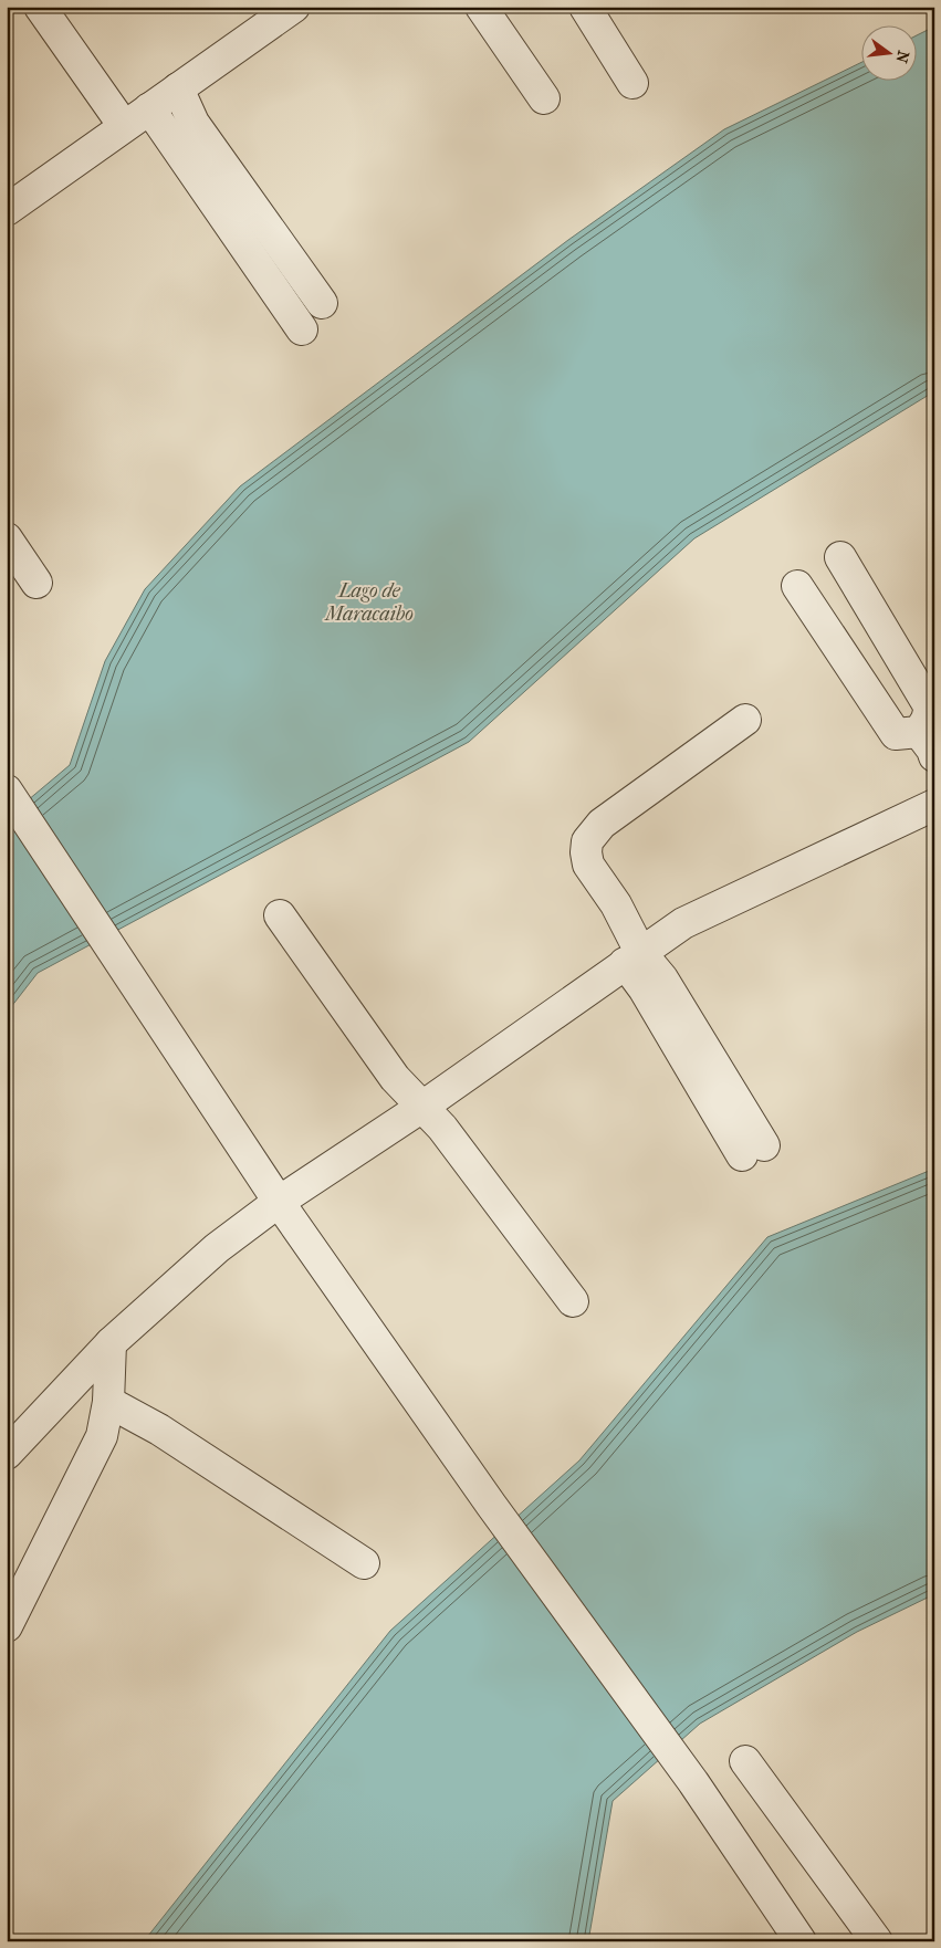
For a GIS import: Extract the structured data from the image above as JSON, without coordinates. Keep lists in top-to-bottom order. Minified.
{"water":["Lago de Maracaibo"],"north":"right"}
